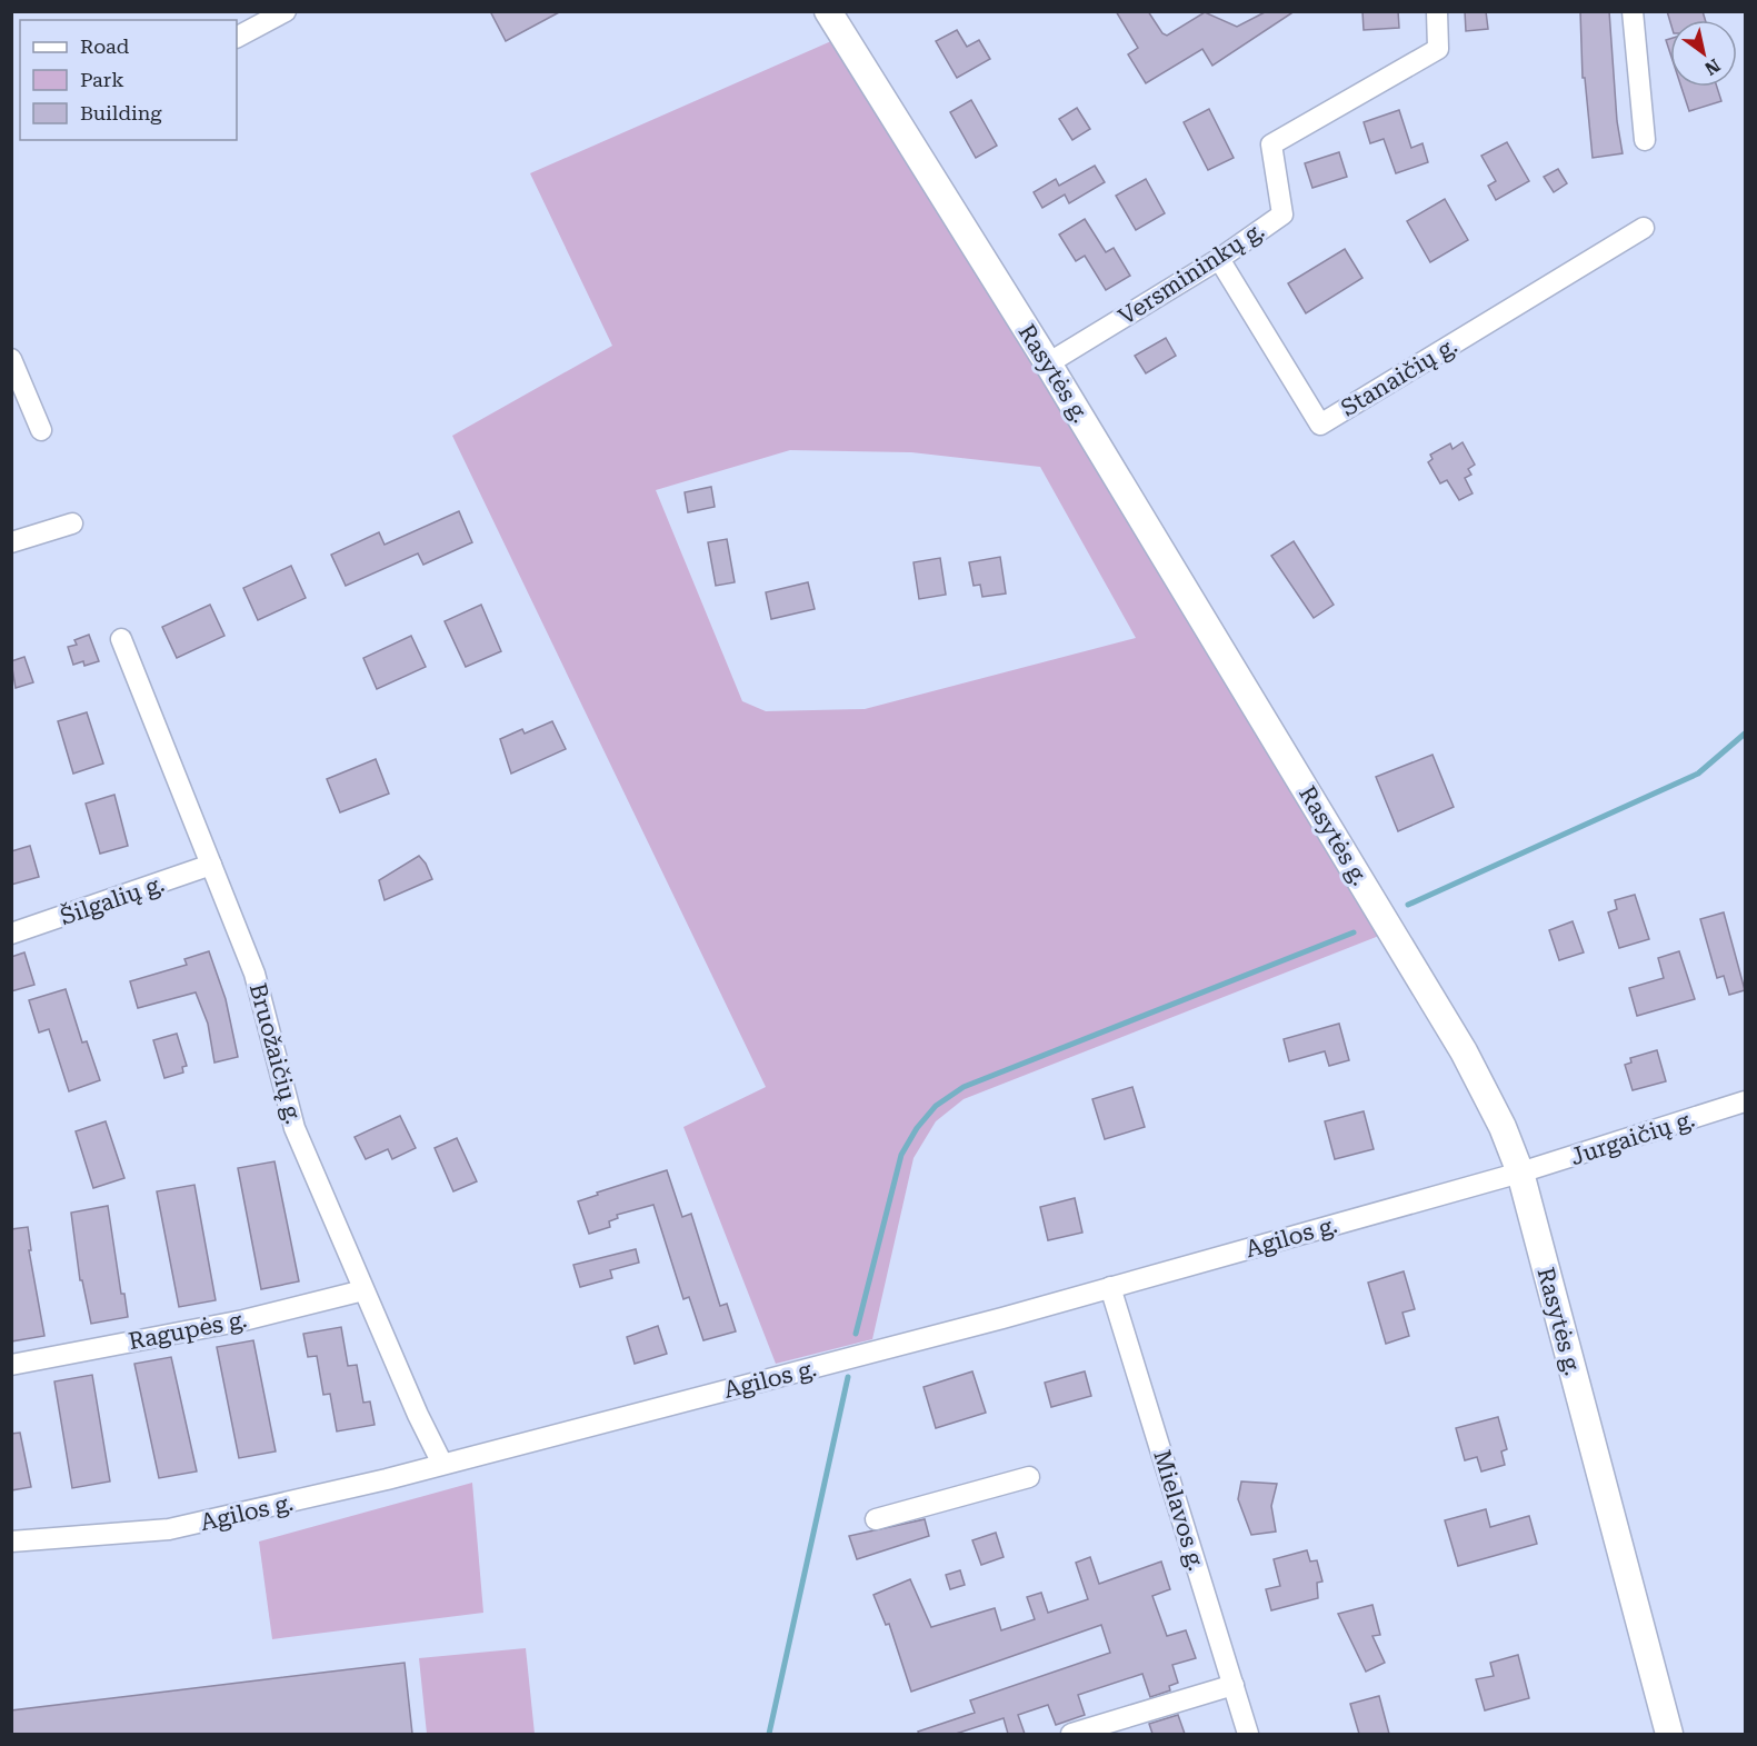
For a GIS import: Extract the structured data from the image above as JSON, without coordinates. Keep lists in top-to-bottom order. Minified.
{"streets":{"main road":["Rasytės g."],"street":["Versmininkų g.","Stanaičių g.","Šilgalių g.","Bruožaičių g.","Jurgaičių g.","Agilos g.","Ragupės g.","Mielavos g."]},"crossings":[["Versmininkų g.","Rasytės g."],["Versmininkų g.","Stanaičių g."],["Rasytės g.","Jurgaičių g."],["Rasytės g.","Agilos g."],["Šilgalių g.","Bruožaičių g."],["Bruožaičių g.","Agilos g."],["Bruožaičių g.","Ragupės g."],["Jurgaičių g.","Agilos g."],["Agilos g.","Mielavos g."]],"legend":["Road","Park","Building"],"north":"bottom right"}
